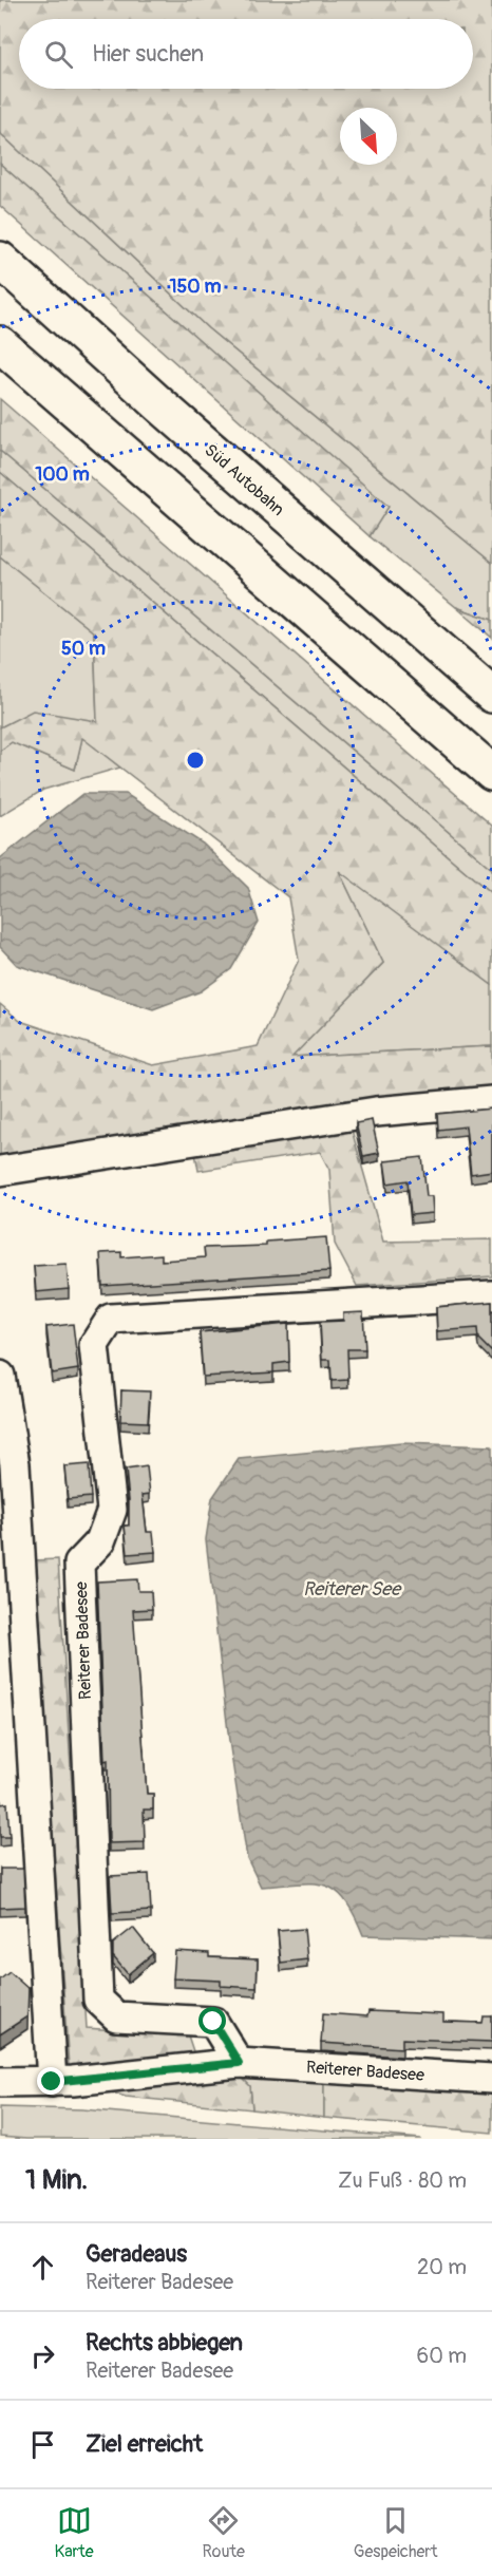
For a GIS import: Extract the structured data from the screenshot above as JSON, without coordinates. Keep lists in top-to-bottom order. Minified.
{"streets":{"highway":["Süd Autobahn"],"street":["Reiterer Badesee"]},"water":["Reiterer See"],"north":"bottom right","page":{"search":"Hier suchen","heading":["1 Min.","Zu Fuß · 80 m"],"list":[["Geradeaus","Reiterer Badesee","20 m"],["Rechts abbiegen","Reiterer Badesee","60 m"],"Ziel erreicht"],"nav":["Karte","Route","Gespeichert"]},"rings":["150 m","100 m","50 m"]}
